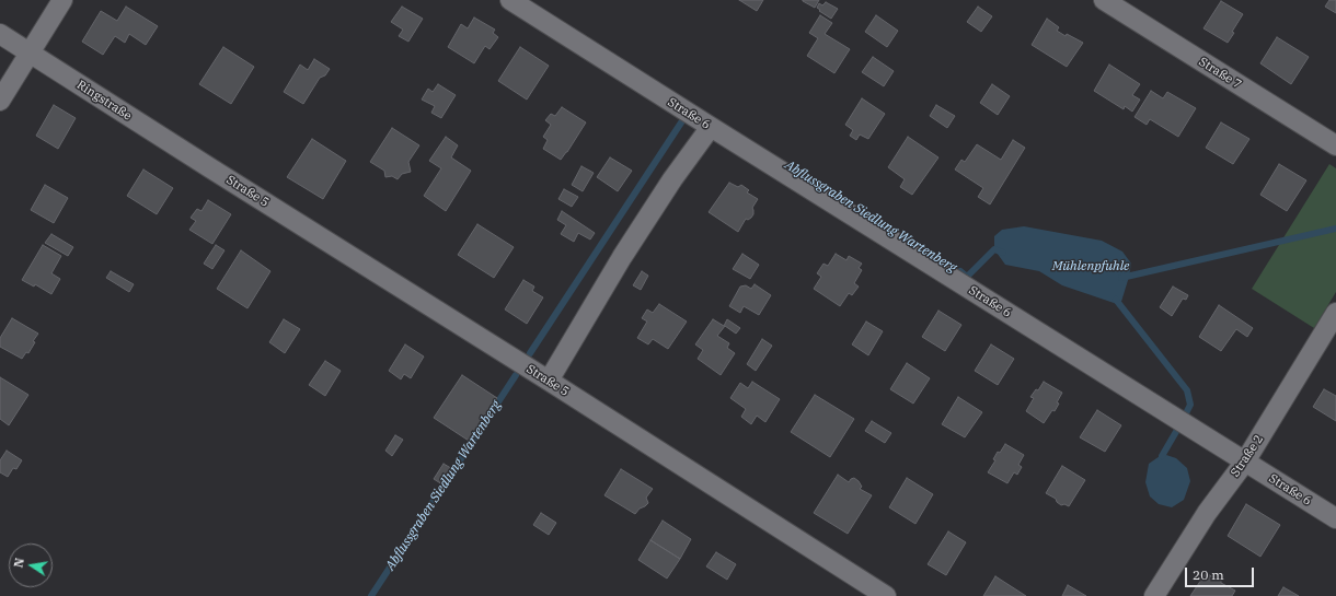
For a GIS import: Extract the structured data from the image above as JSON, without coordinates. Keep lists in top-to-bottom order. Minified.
{"streets":{"street":["Straße 7","Ringstraße","Straße 6","Straße 5","Straße 2"]},"crossings":[["Ringstraße","Straße 5"],["Straße 6","Straße 2"]],"water":["Abflussgraben Siedlung Wartenberg","Mühlenpfuhle"],"scale_bar":"20 m","north":"left"}
